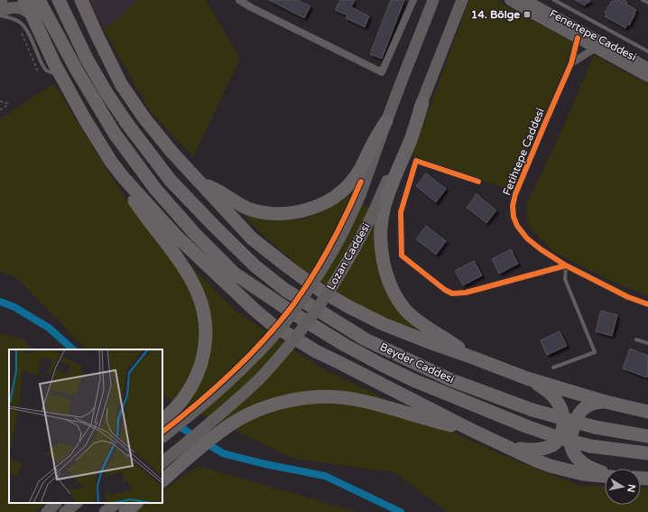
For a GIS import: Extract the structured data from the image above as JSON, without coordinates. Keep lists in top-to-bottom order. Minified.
{"streets":{"highway":["Beyder Caddesi"],"main road":["Fenertepe Caddesi","Lozan Caddesi"],"street":["Fetihtepe Caddesi"]},"crossings":[["Fenertepe Caddesi","Fetihtepe Caddesi"]],"places":{"transit":["14. Bölge"]},"north":"right"}
